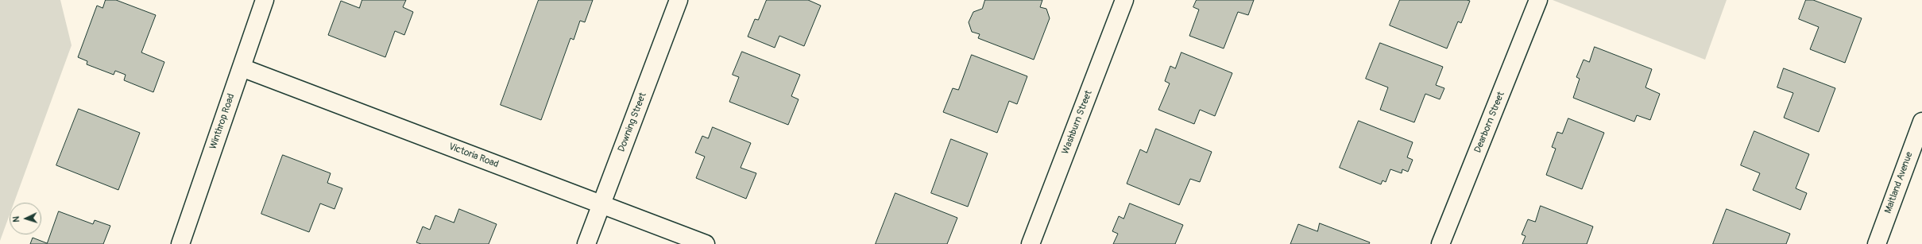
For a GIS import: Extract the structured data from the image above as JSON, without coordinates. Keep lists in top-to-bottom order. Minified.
{"streets":{"street":["Winthrop Road","Downing Street","Washburn Street","Dearborn Street","Victoria Road","Maitland Avenue"]},"crossings":[["Winthrop Road","Victoria Road"],["Downing Street","Victoria Road"]],"north":"left"}
